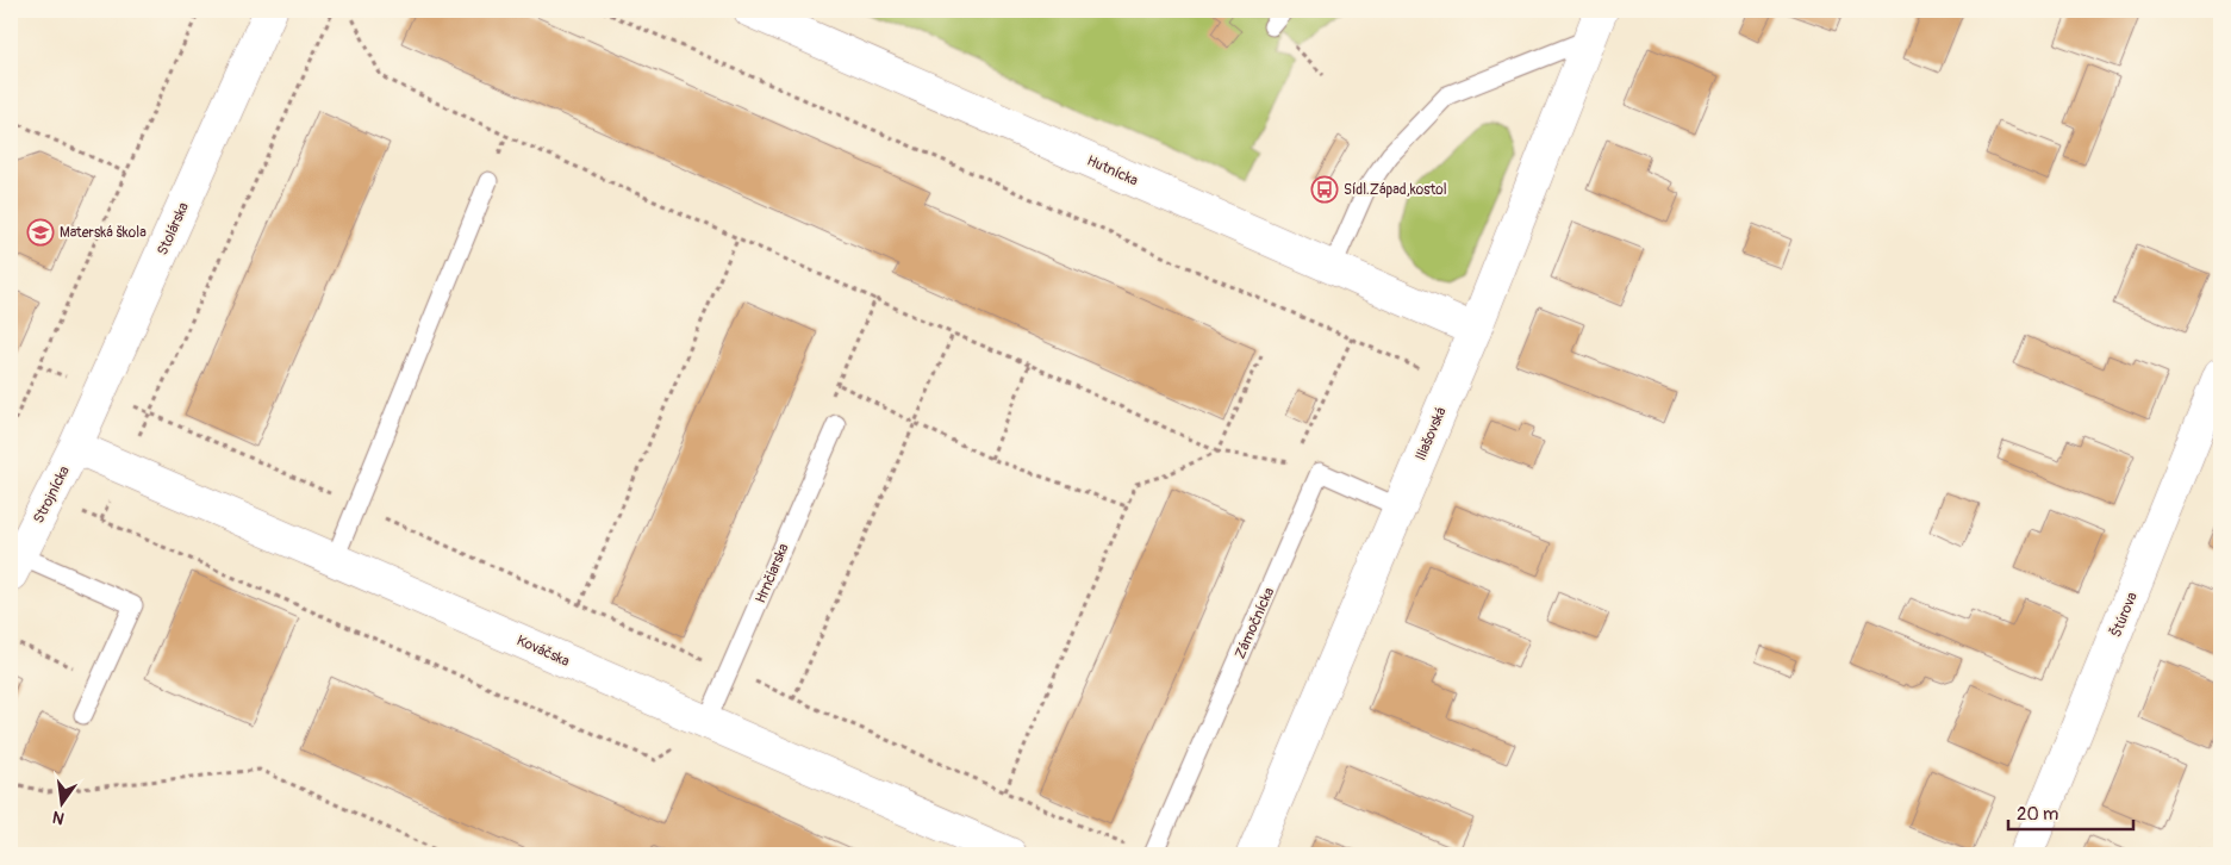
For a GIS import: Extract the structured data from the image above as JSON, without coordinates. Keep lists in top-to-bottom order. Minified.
{"streets":{"street":["Hutnícka","Stolárska","Iliašovská","Strojnícka","Štúrova","Kováčska"],"lane":["Hrnčiarska","Zámočnícka"]},"crossings":[["Hutnícka","Iliašovská"],["Stolárska","Strojnícka"],["Stolárska","Kováčska"],["Strojnícka","Kováčska"],["Hrnčiarska","Kováčska"]],"places":{"bus stop":["Sídl.Západ,kostol"],"school or university":["Materská škola"]},"scale_bar":"20 m","north":"bottom"}
